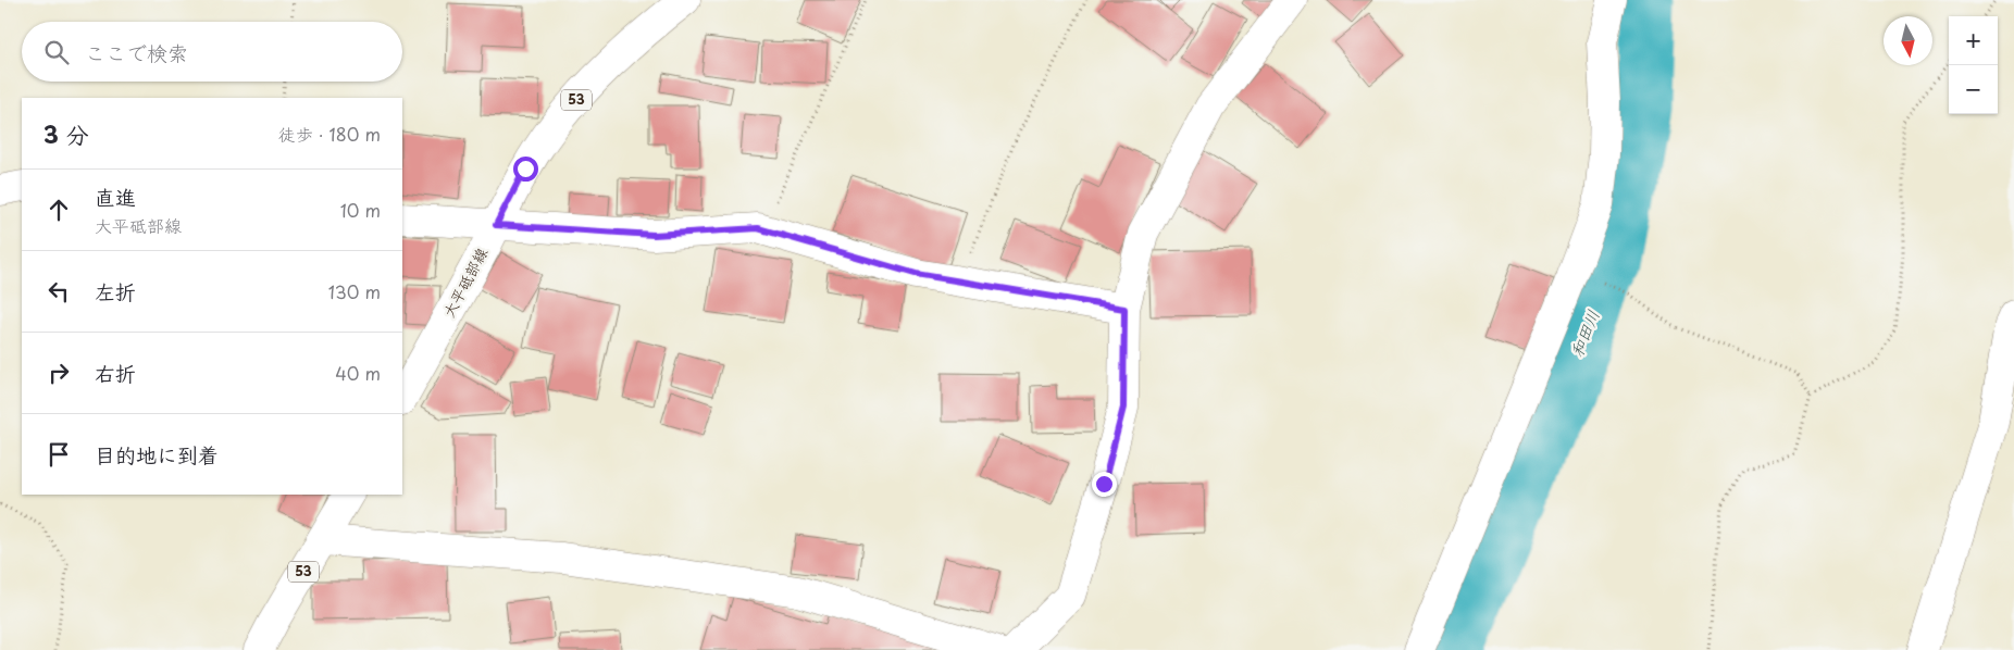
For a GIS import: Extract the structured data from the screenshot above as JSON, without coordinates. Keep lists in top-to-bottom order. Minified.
{"streets":{"street":["53","大平砥部線"]},"water":["和田川"],"north":"bottom","page":{"map_buttons":["+","−"],"search":"ここで検索","heading":["3 分","徒歩 · 180 m"],"list":[["直進","大平砥部線","10 m"],["左折","130 m"],["右折","40 m"],"目的地に到着"]}}
